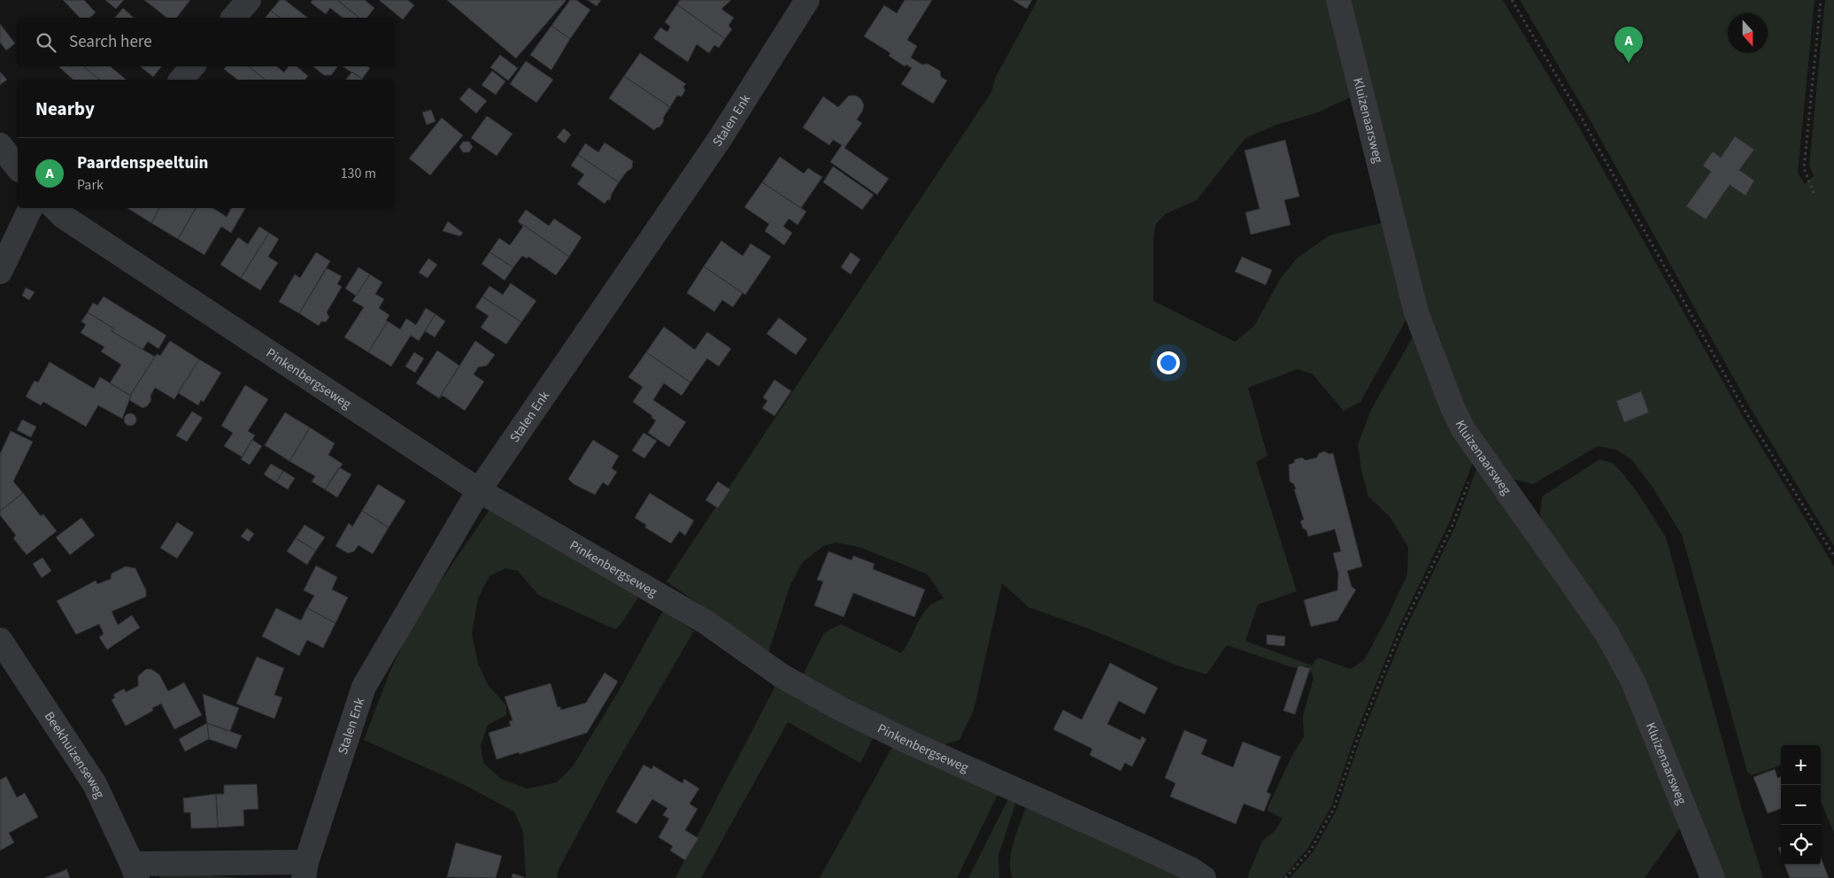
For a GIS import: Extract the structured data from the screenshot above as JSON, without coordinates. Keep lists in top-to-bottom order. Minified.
{"streets":{"street":["Stalen Enk","Kluizenaarsweg","Pinkenbergseweg","Beekhuizenseweg"]},"crossings":[["Stalen Enk","Pinkenbergseweg"],["Stalen Enk","Beekhuizenseweg"]],"north":"bottom","page":{"search":"Search here","pins":"A","heading":"Nearby","list":[{"mark":"A","name":"Paardenspeeltuin","note":"Park","value":"130 m"}],"map_buttons":["+","−"]}}
